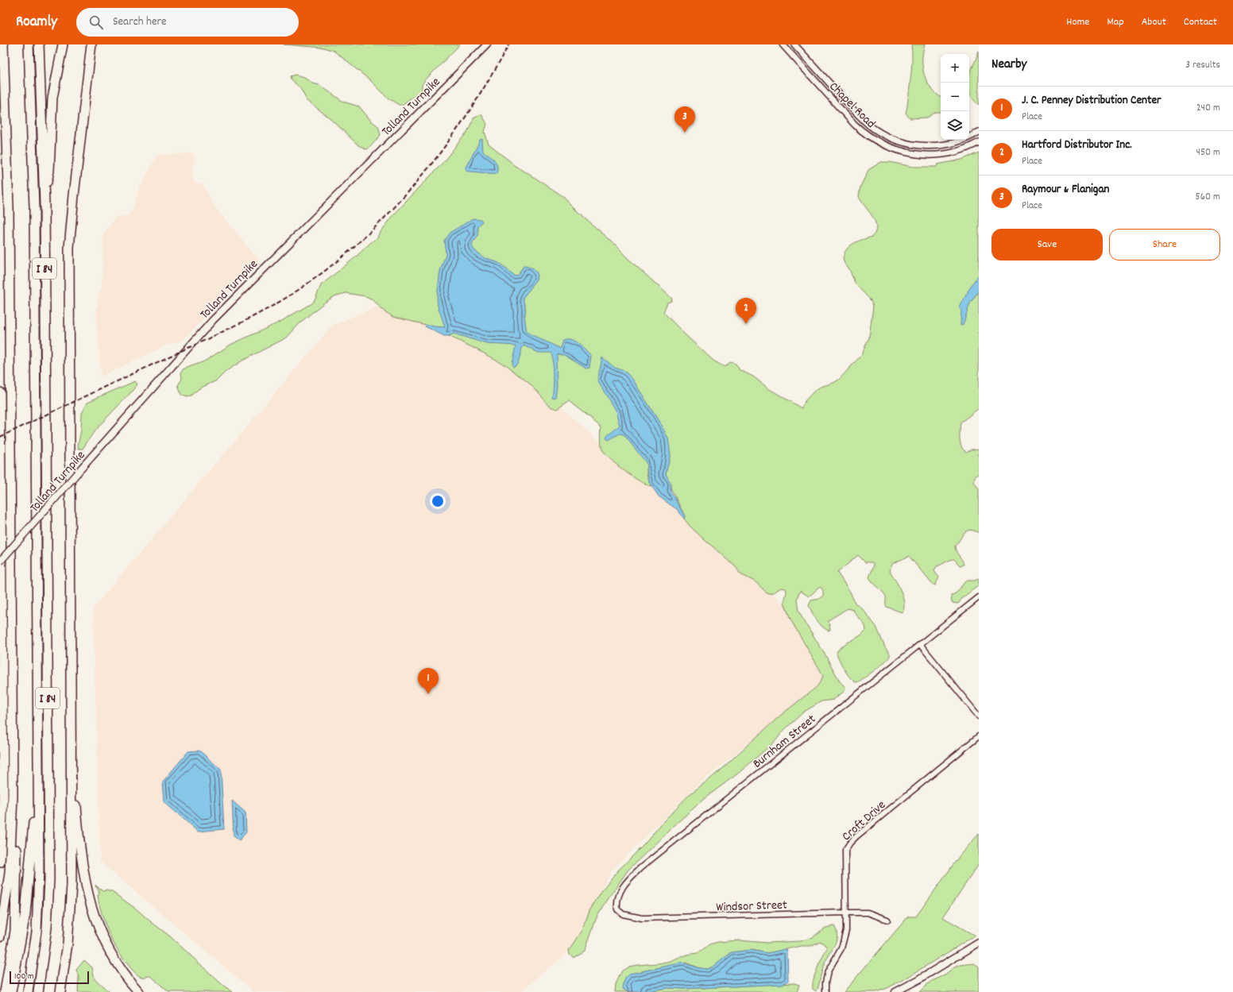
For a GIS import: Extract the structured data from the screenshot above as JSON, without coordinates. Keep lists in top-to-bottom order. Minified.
{"streets":{"highway":["I 84"],"main road":["Tolland Turnpike"],"street":["Chapel Road","Burnham Street","Croft Drive","Windsor Street"]},"crossings":[["Burnham Street","Windsor Street"],["Croft Drive","Windsor Street"]],"scale_bar":"100 m","page":{"header":"Roamly","search":"Search here","nav":["Home","Map","About","Contact"],"heading":["Nearby","3 results"],"map_buttons":["+","−"],"list":[{"mark":"1","name":"J. C. Penney Distribution Center","note":"Place","value":"240 m"},{"mark":"2","name":"Hartford Distributor Inc.","note":"Place","value":"450 m"},{"mark":"3","name":"Raymour & Flanigan","note":"Place","value":"560 m"}],"pins":["3","2","1"],"buttons":["Save","Share"],"scale":"100 m"}}
